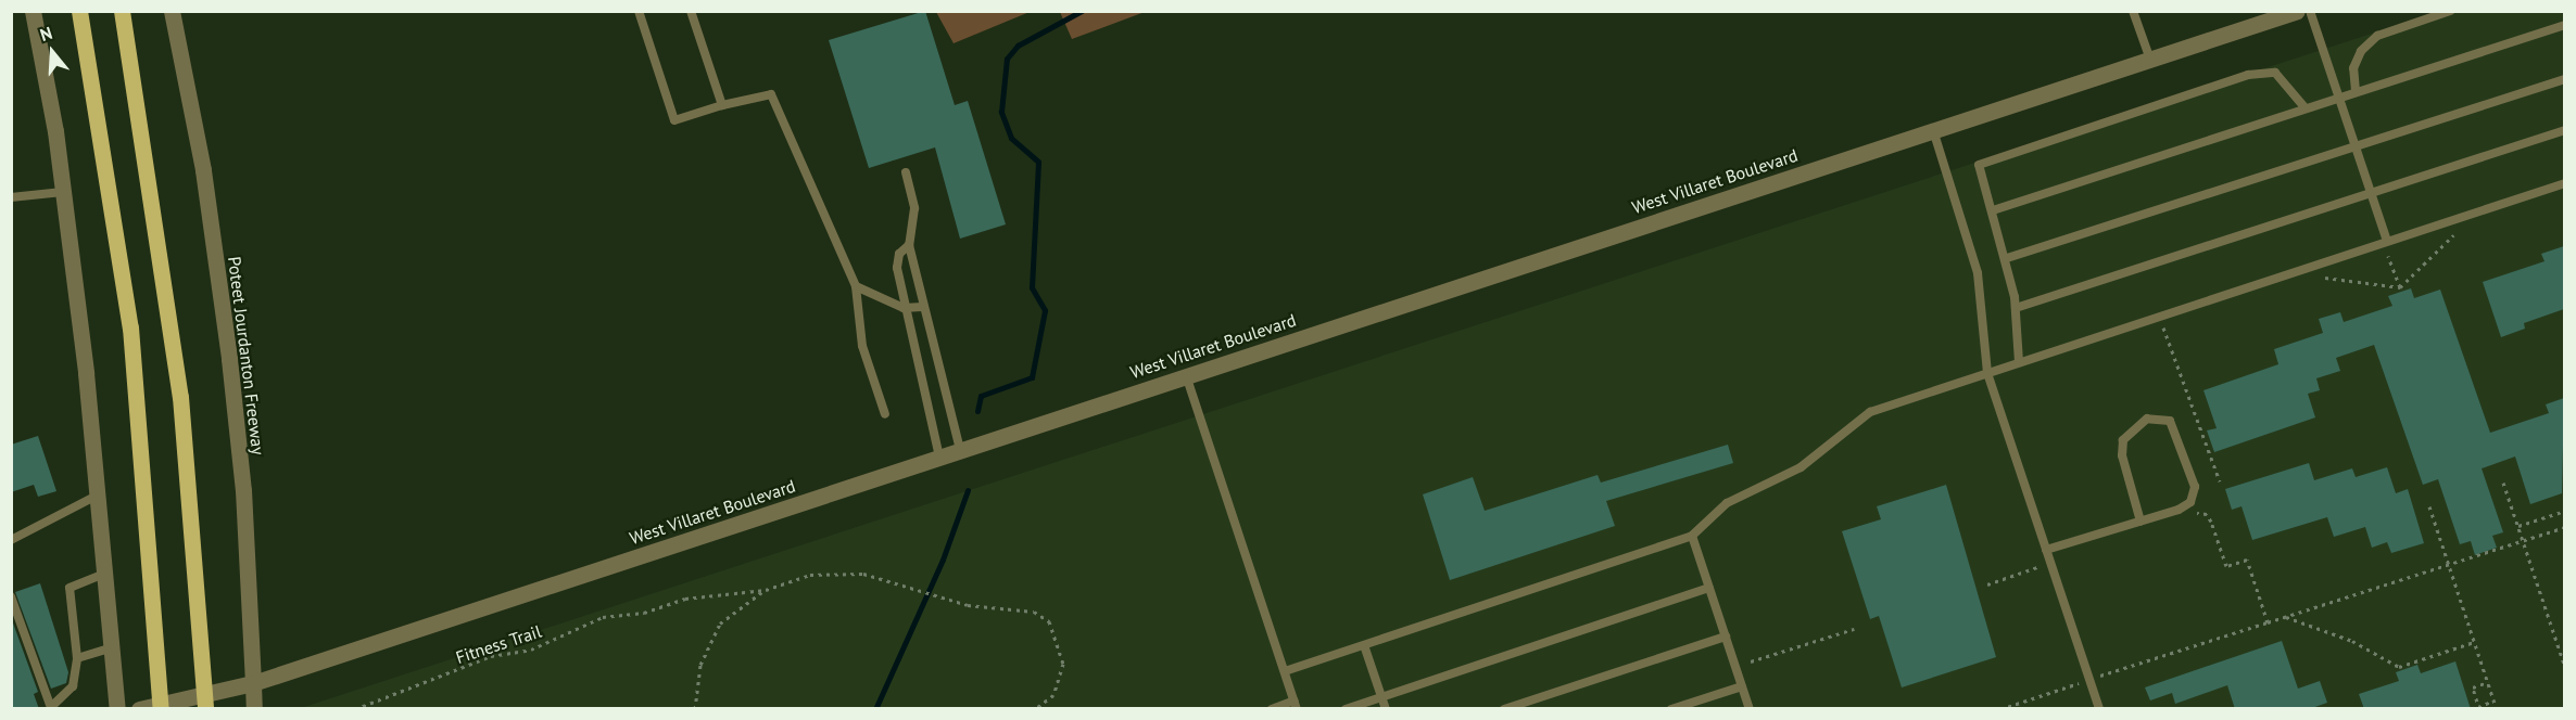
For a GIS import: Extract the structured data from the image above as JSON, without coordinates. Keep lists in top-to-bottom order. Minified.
{"streets":{"street":["West Villaret Boulevard","Poteet Jourdanton Freeway"],"path":["Fitness Trail"]},"crossings":[["West Villaret Boulevard","Poteet Jourdanton Freeway"]],"north":"top"}
